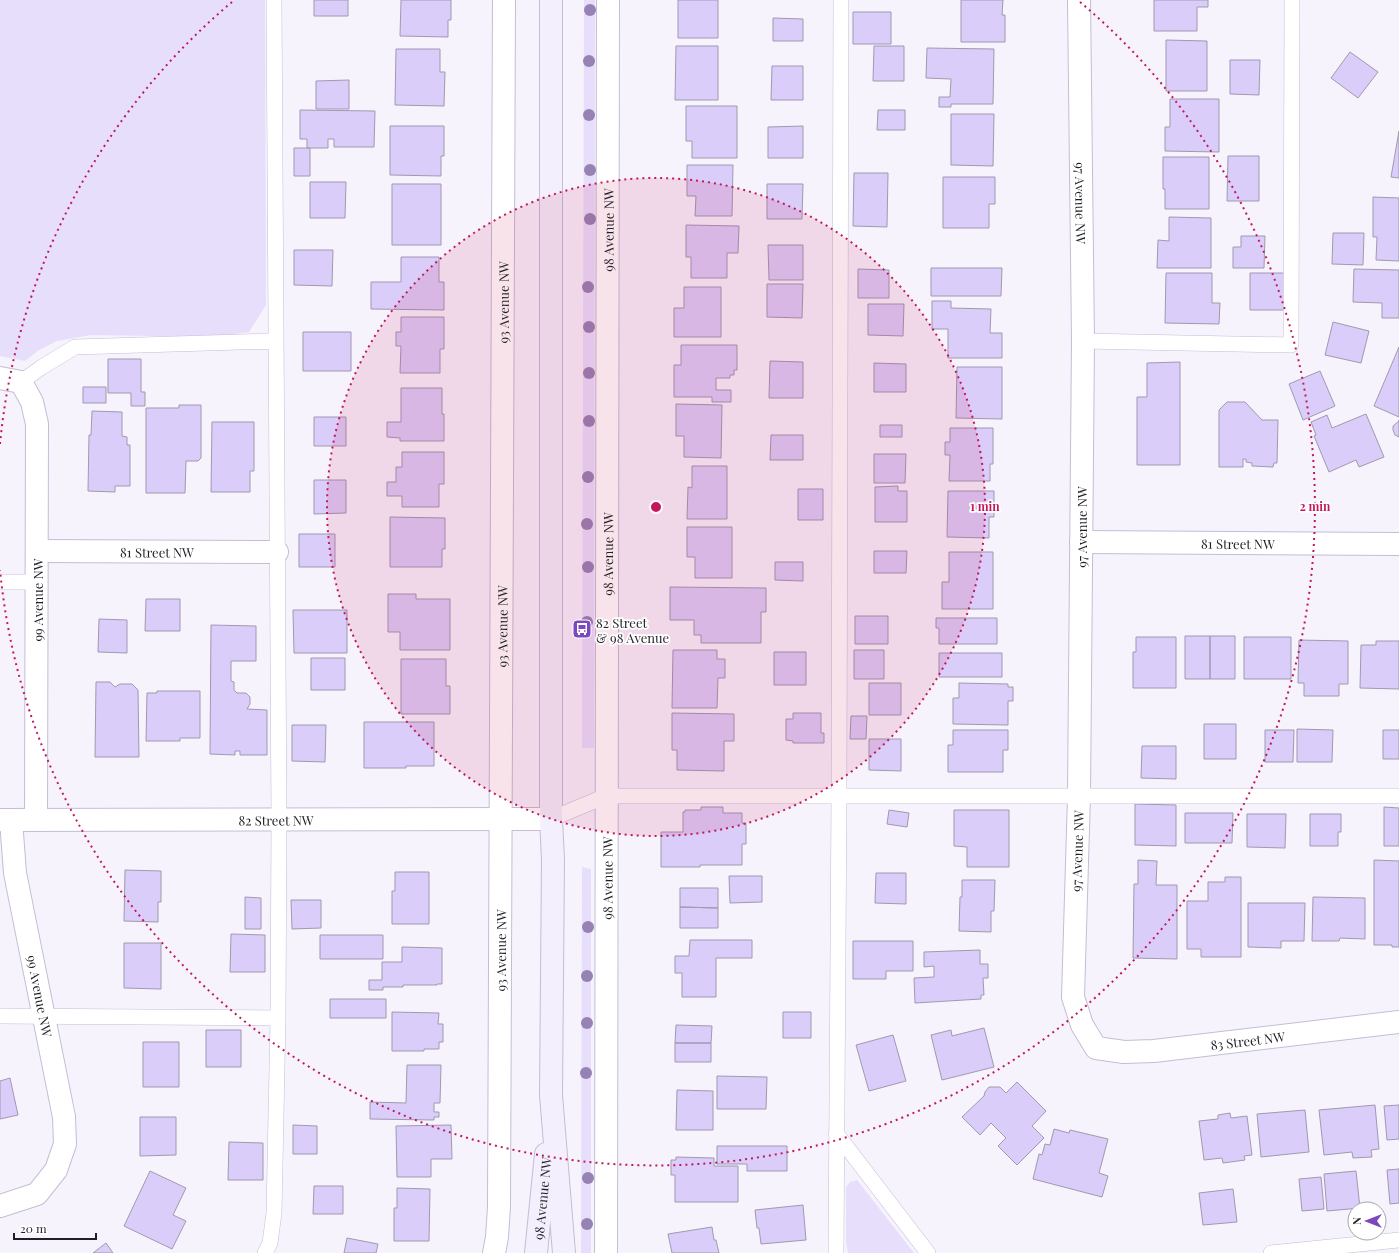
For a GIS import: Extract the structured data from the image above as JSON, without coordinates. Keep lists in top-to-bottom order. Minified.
{"streets":{"main road":["98 Avenue NW"],"street":["97 Avenue NW","93 Avenue NW","81 Street NW","99 Avenue NW","82 Street NW","83 Street NW"]},"crossings":[["97 Avenue NW","81 Street NW"],["97 Avenue NW","83 Street NW"],["98 Avenue NW","82 Street NW"],["93 Avenue NW","82 Street NW"],["81 Street NW","99 Avenue NW"],["99 Avenue NW","82 Street NW"]],"places":{"bus stop":["82 Street & 98 Avenue"]},"scale_bar":"20 m","north":"left","rings":["1 min","2 min"]}
